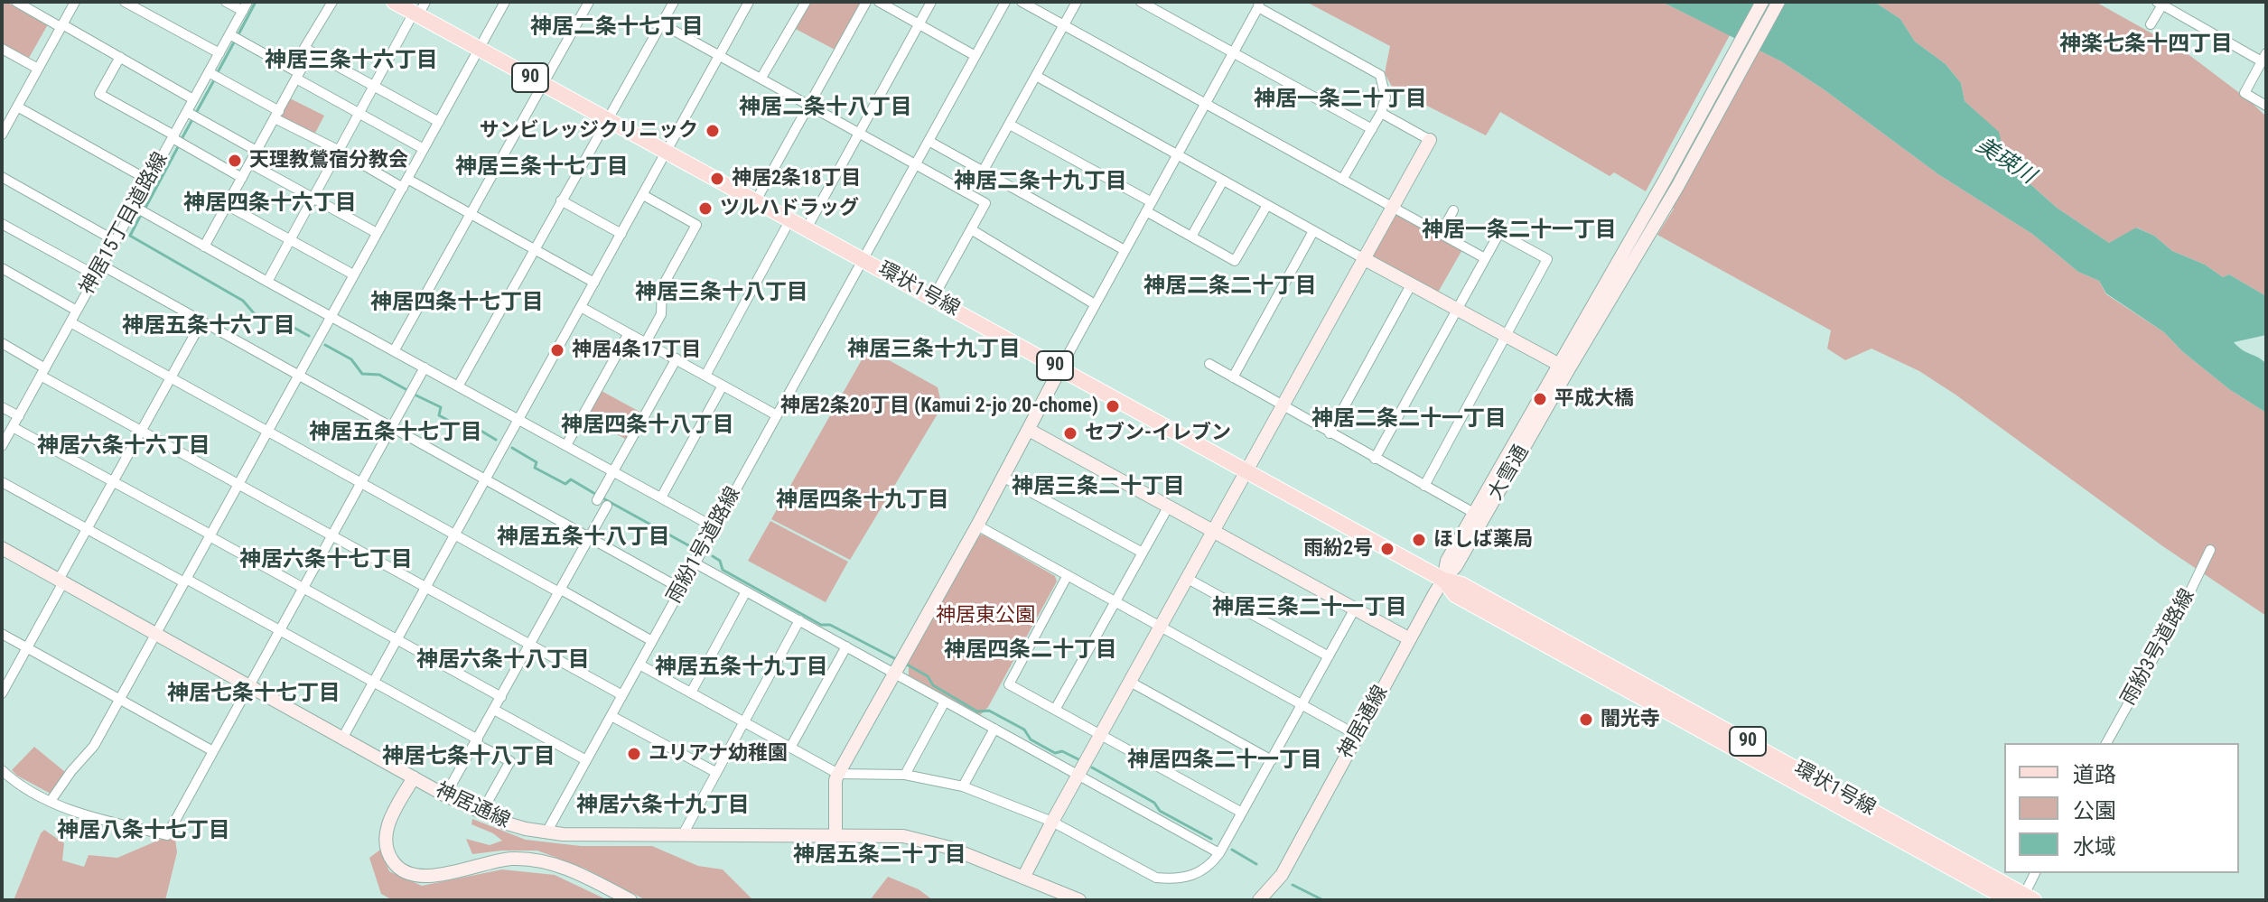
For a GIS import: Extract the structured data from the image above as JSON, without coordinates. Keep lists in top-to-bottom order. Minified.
{"streets":{"main road":["90","環状1号線"],"street":["神居15丁目道路線","大雪通","雨紛1号道路線","雨紛3号道路線","神居通線"]},"crossings":[["環状1号線","大雪通"],["環状1号線","雨紛1号道路線"],["環状1号線","神居通線"],["大雪通","神居通線"],["雨紛1号道路線","神居通線"]],"districts":["神居二条十七丁目","神楽七条十四丁目","神居三条十六丁目","神居一条二十丁目","神居二条十八丁目","神居三条十七丁目","神居二条十九丁目","神居四条十六丁目","神居一条二十一丁目","神居二条二十丁目","神居三条十八丁目","神居四条十七丁目","神居五条十六丁目","神居三条十九丁目","神居二条二十一丁目","神居四条十八丁目","神居五条十七丁目","神居六条十六丁目","神居三条二十丁目","神居四条十九丁目","神居五条十八丁目","神居六条十七丁目","神居三条二十一丁目","神居四条二十丁目","神居六条十八丁目","神居五条十九丁目","神居七条十七丁目","神居七条十八丁目","神居四条二十一丁目","神居六条十九丁目","神居八条十七丁目","神居五条二十丁目"],"water":["美瑛川"],"parks":["神居東公園"],"places":["サンビレッジクリニック","天理教鶯宿分教会","神居2条18丁目","ツルハドラッグ","神居4条17丁目","平成大橋","神居2条20丁目 (Kamui 2-jo 20-chome)","セブン-イレブン","ほしば薬局","雨紛2号","闇光寺","ユリアナ幼稚園"],"legend":["道路","公園","水域"]}
